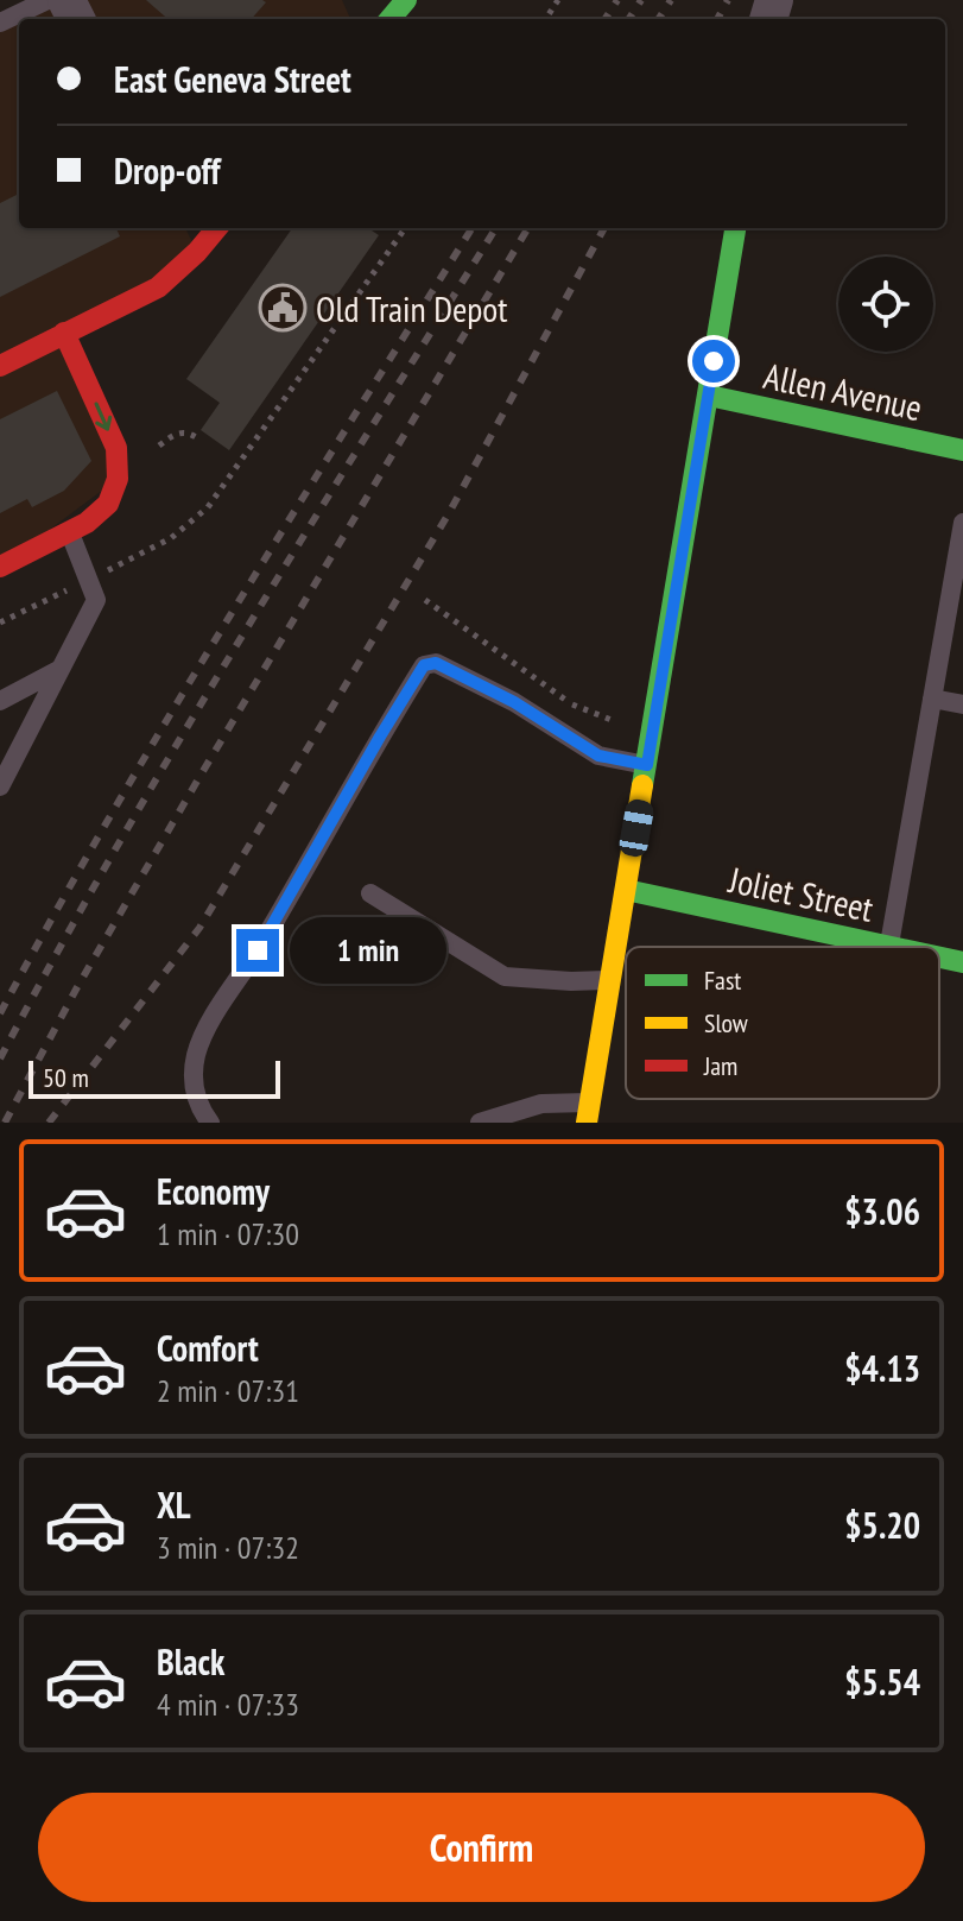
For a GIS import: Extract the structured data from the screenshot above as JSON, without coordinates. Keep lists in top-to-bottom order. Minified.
{"streets":{"street":["Allen Avenue","Joliet Street"]},"places":{"public building":["Old Train Depot"]},"legend":["Fast","Slow","Jam"],"scale_bar":"50 m","page":{"banner":["East Geneva Street","Drop-off"],"bubble":"1 min","scale":"50 m","list":[{"name":"Economy","note":"1 min · 07:30","value":"$3.06"},{"name":"Comfort","note":"2 min · 07:31","value":"$4.13"},{"name":"XL","note":"3 min · 07:32","value":"$5.20"},{"name":"Black","note":"4 min · 07:33","value":"$5.54"}],"buttons":"Confirm"}}
